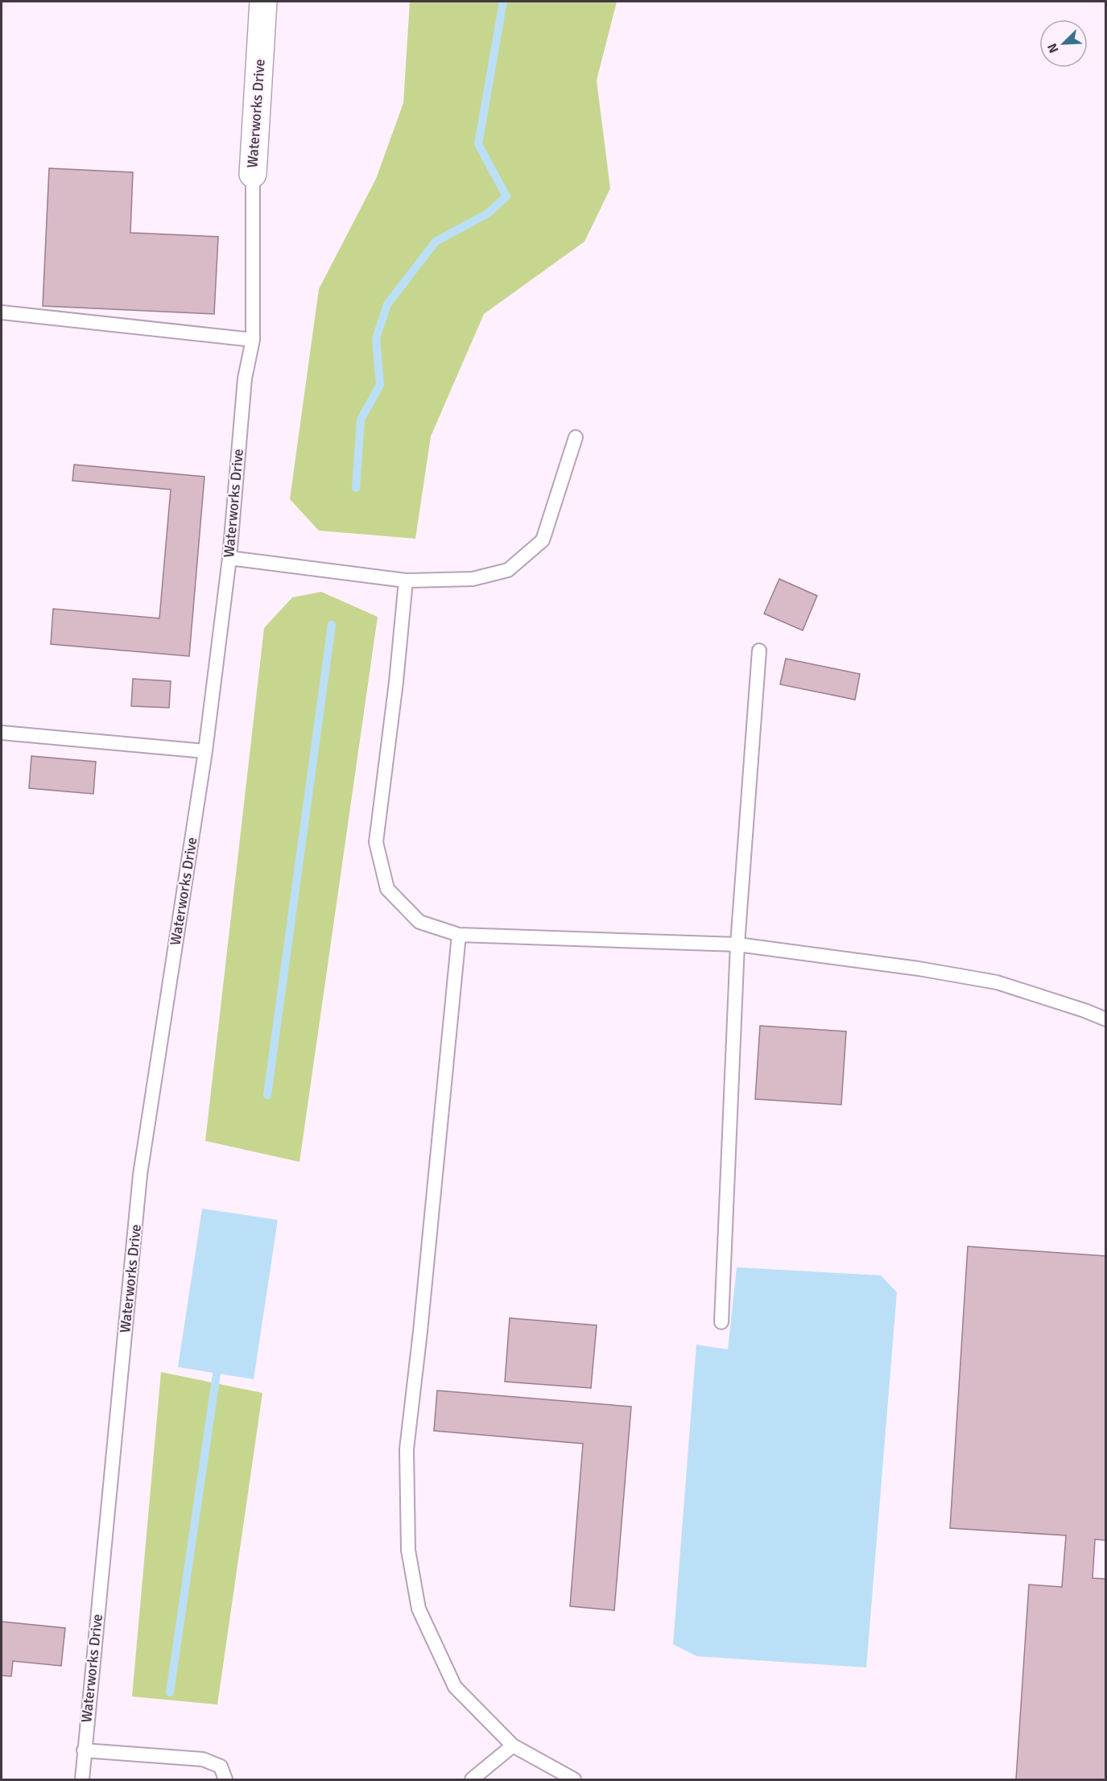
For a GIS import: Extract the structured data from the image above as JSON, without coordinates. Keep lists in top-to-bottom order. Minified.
{"streets":{"street":["Waterworks Drive"]},"north":"bottom left"}
